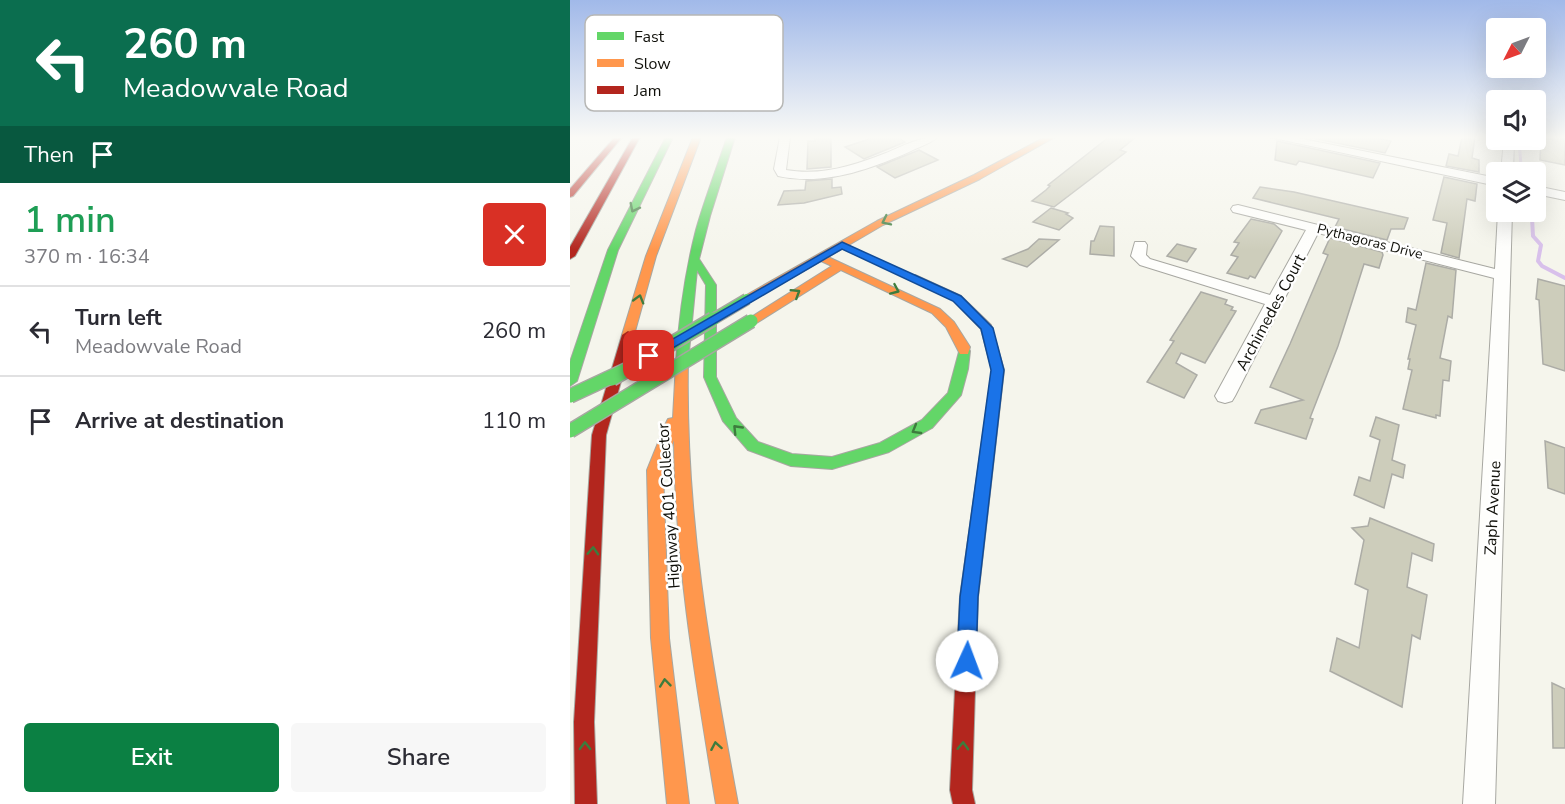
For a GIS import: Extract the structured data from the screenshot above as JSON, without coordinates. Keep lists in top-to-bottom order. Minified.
{"streets":{"main road":["Highway 401 Collector"],"street":["Pythagoras Drive","Archimedes Court","Zaph Avenue"]},"crossings":[["Pythagoras Drive","Archimedes Court"],["Pythagoras Drive","Zaph Avenue"]],"legend":["Fast","Slow","Jam"],"north":"bottom left","page":{"turn":["260 m","Meadowvale Road"],"then":"Then","heading":["1 min","370 m · 16:34"],"list":[{"name":"Turn left","note":"Meadowvale Road","value":"260 m"},{"name":"Arrive at destination","value":"110 m"}],"buttons":["Exit","Share"]}}
